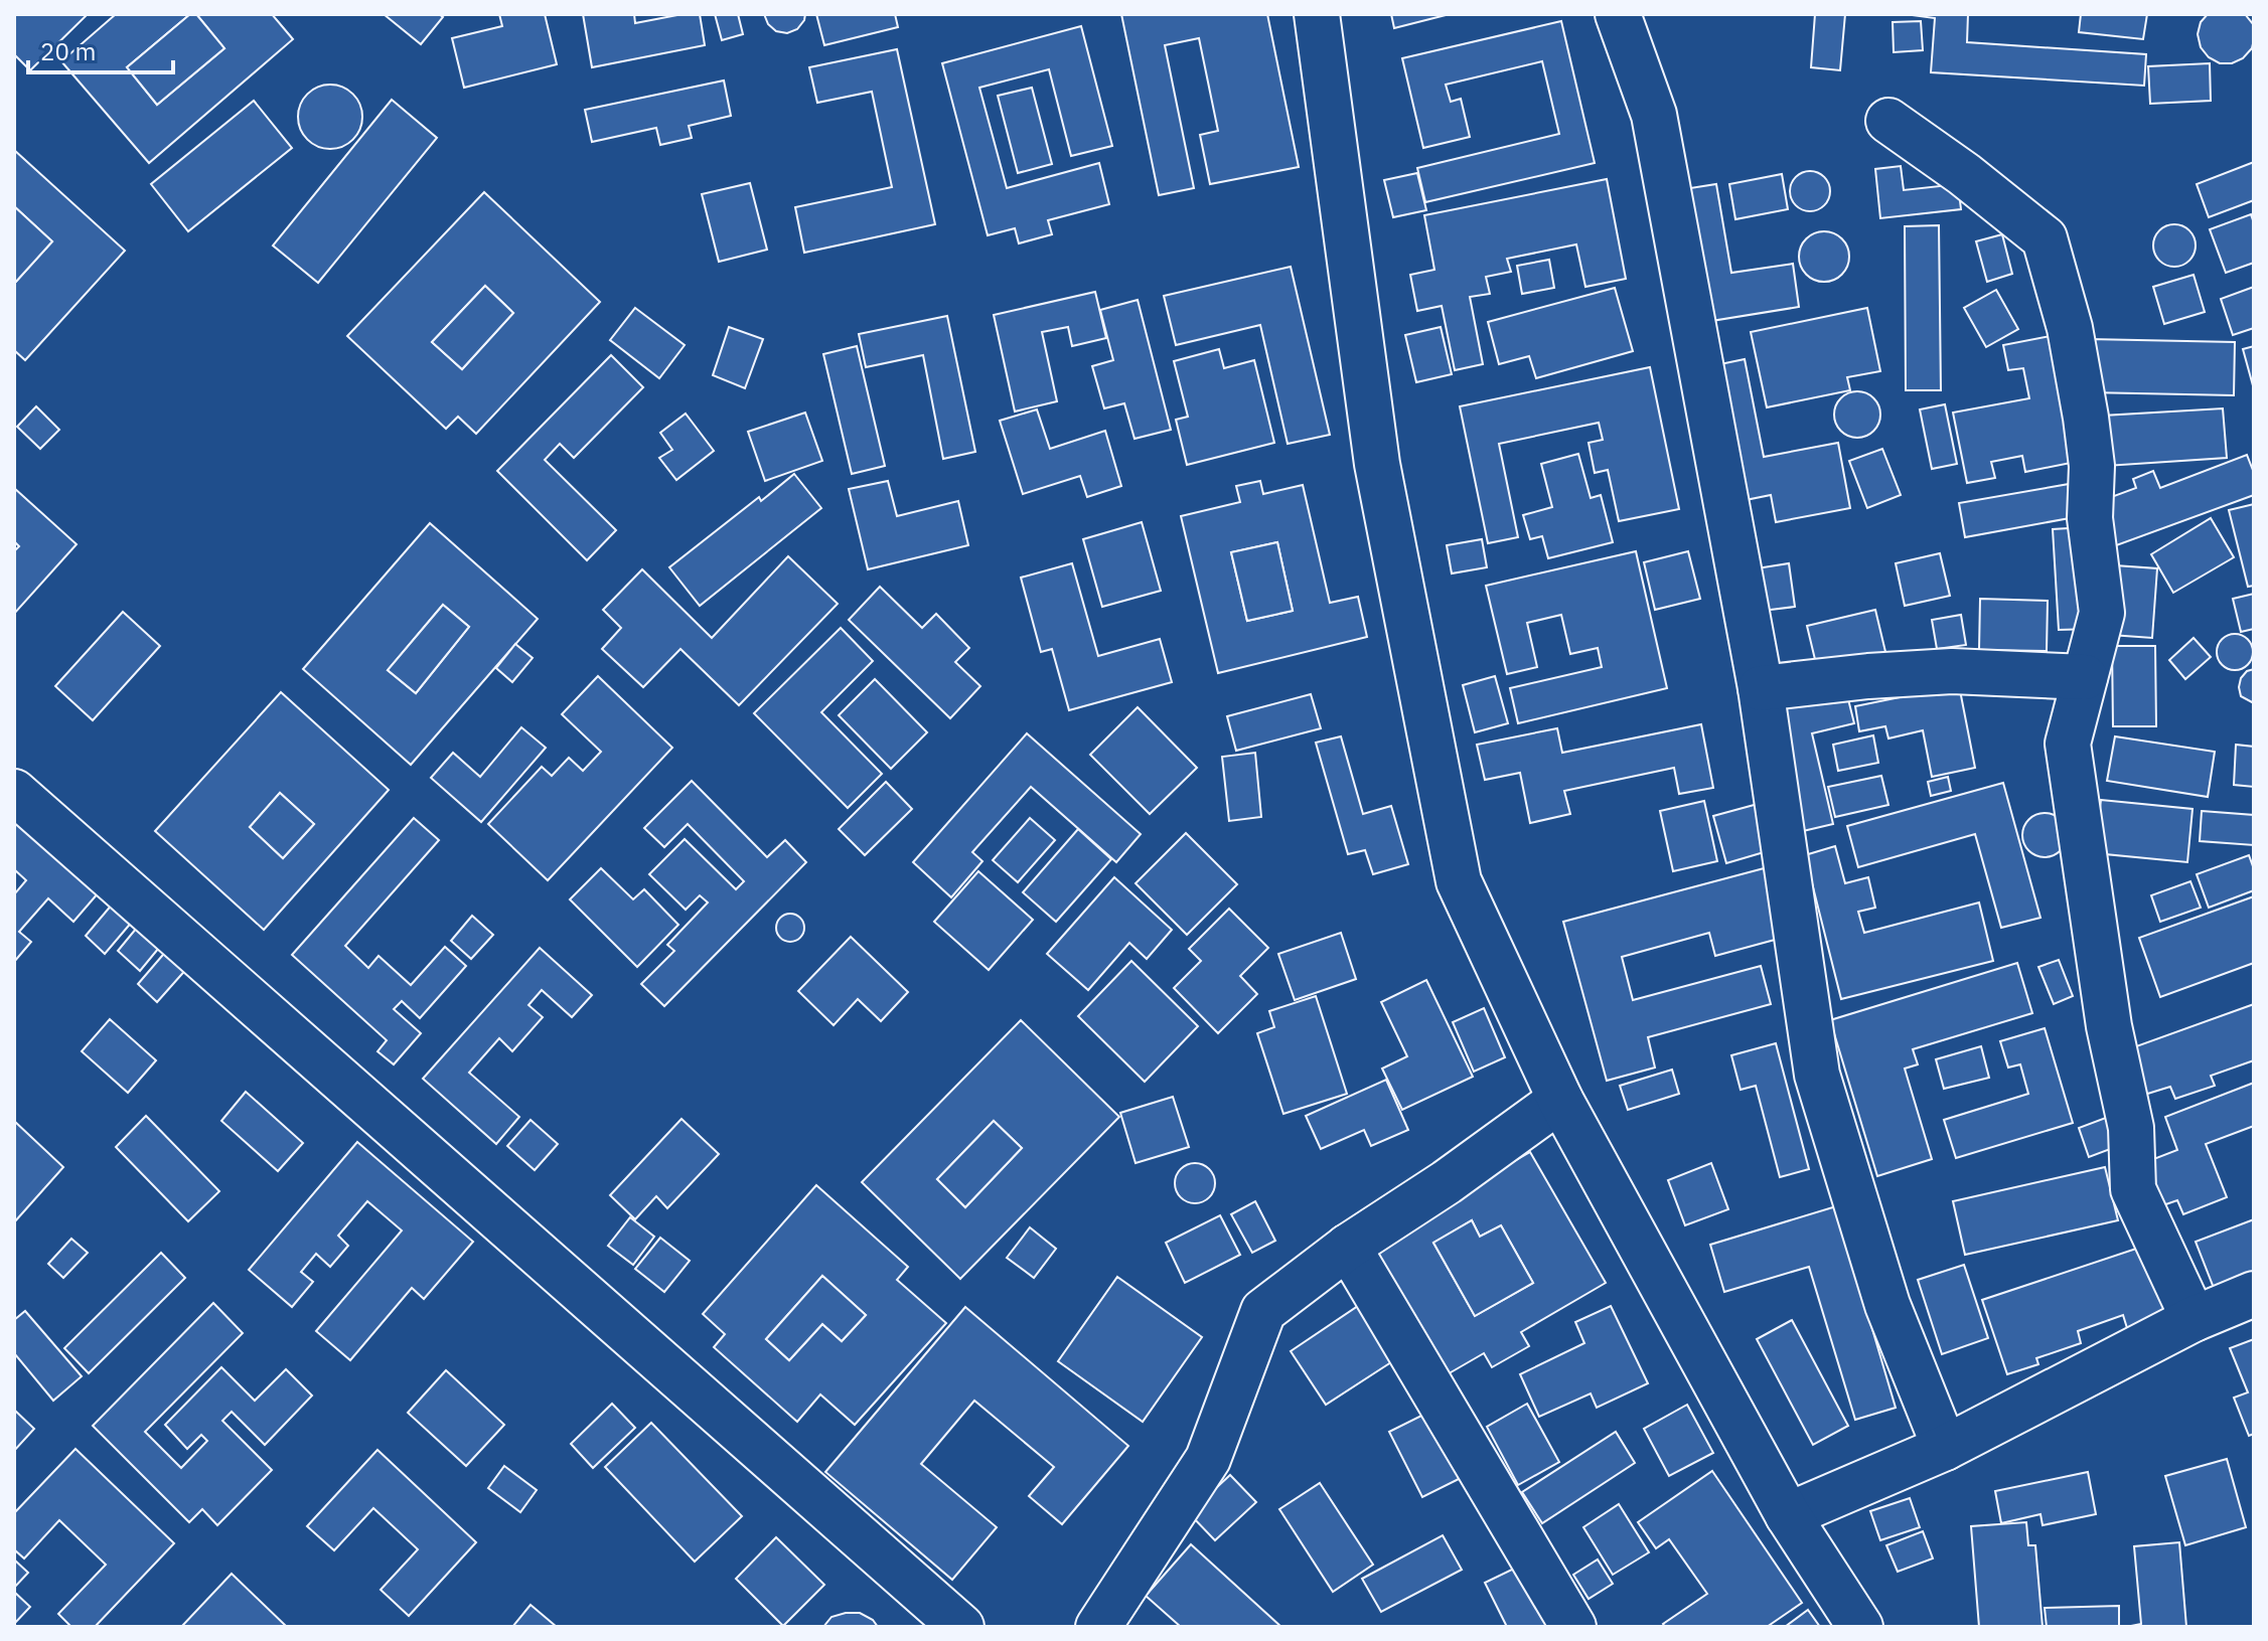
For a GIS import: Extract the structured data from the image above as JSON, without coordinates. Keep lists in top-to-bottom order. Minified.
{"scale_bar":"20 m"}
